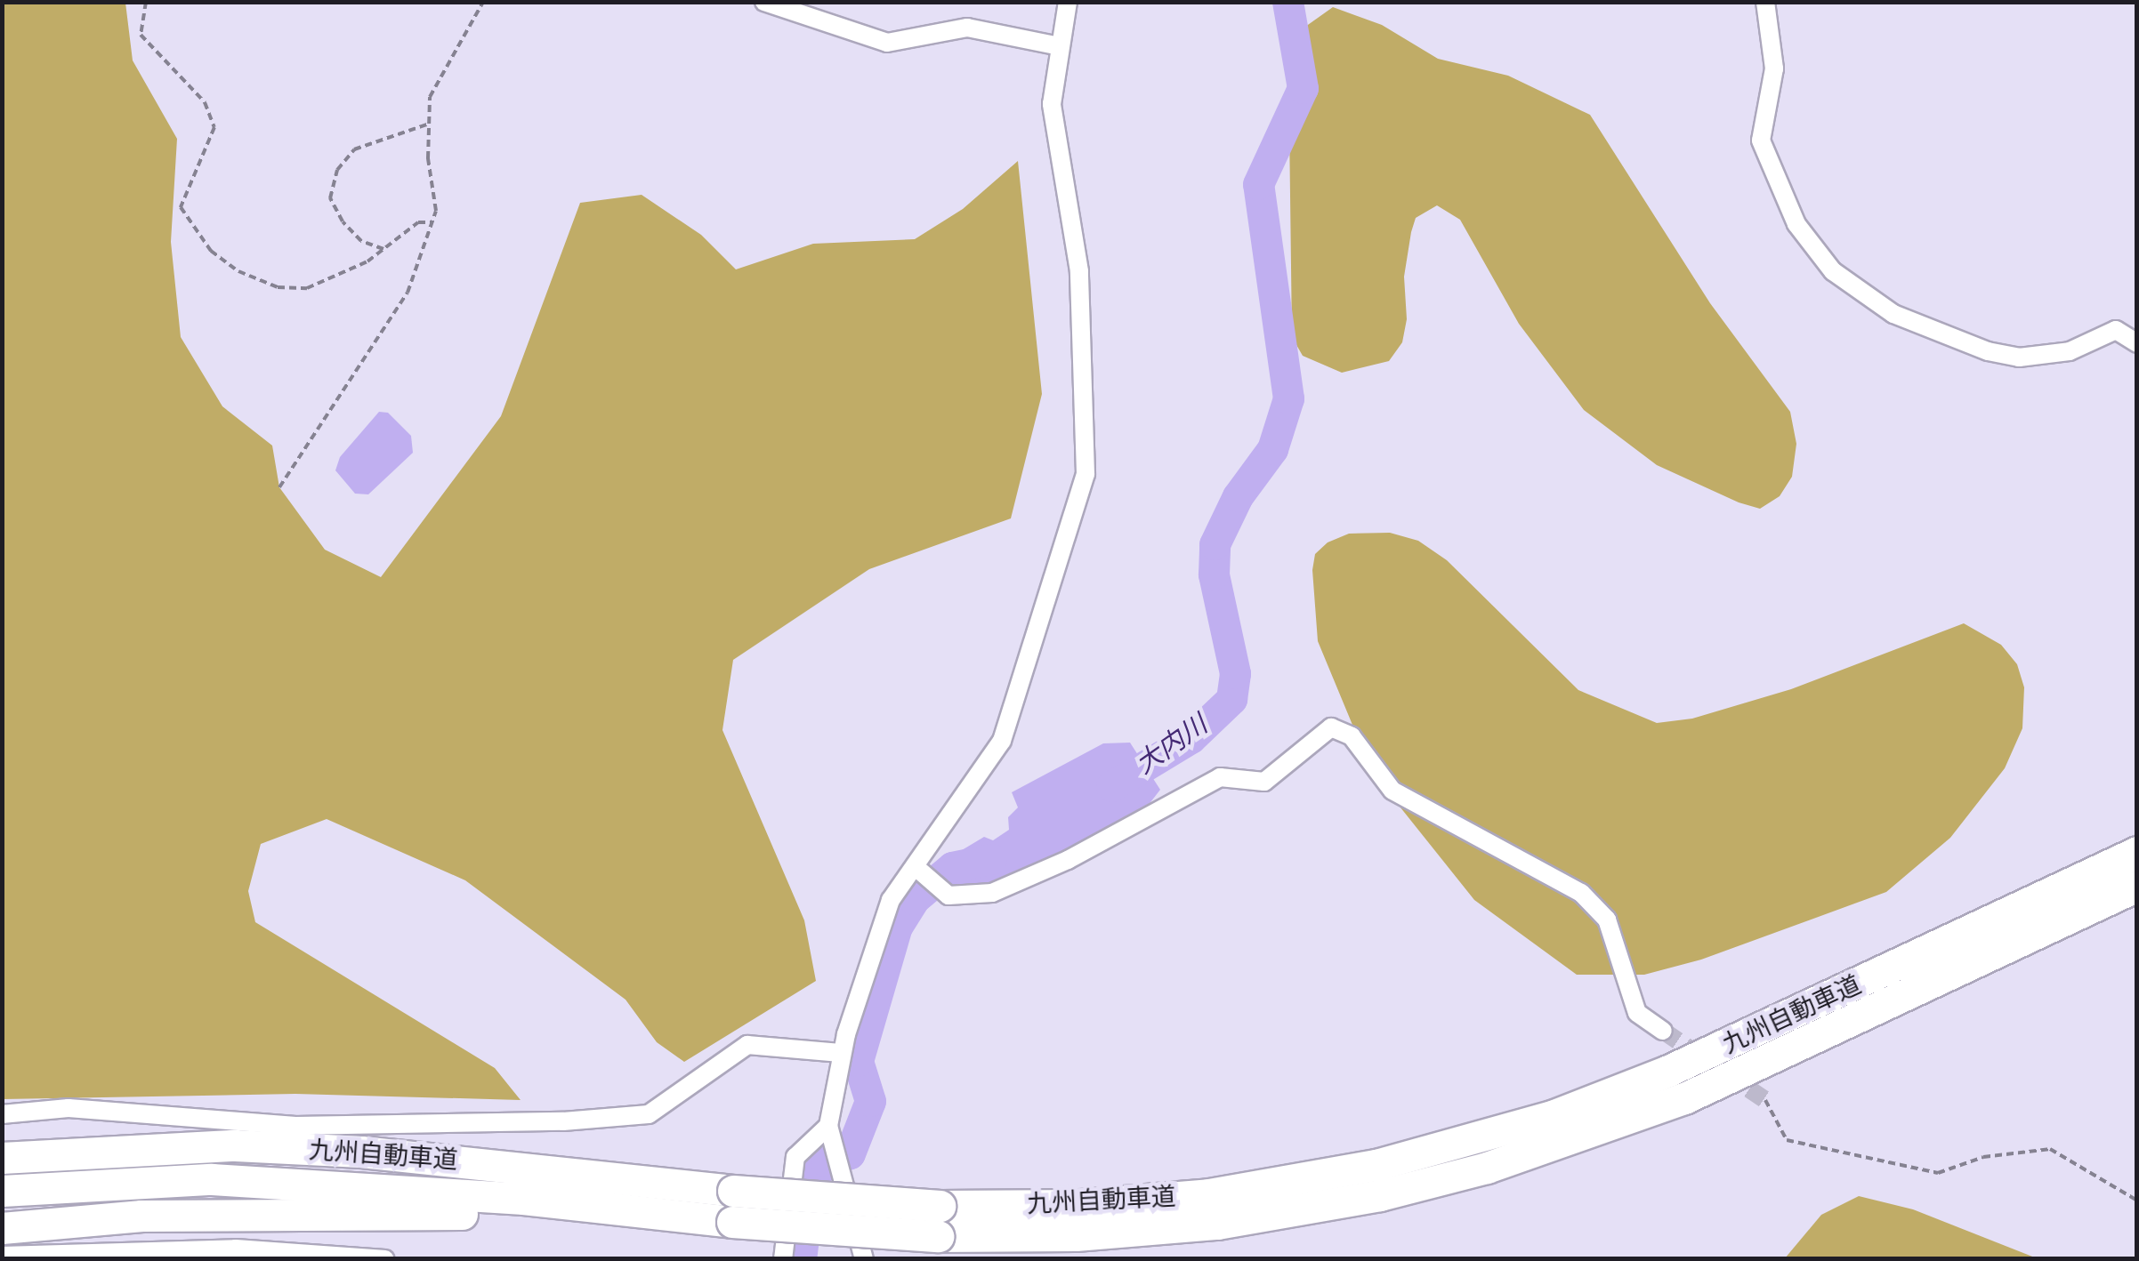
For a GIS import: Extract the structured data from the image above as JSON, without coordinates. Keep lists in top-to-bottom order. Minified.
{"streets":{"highway":["九州自動車道"]},"water":["大内川"]}
